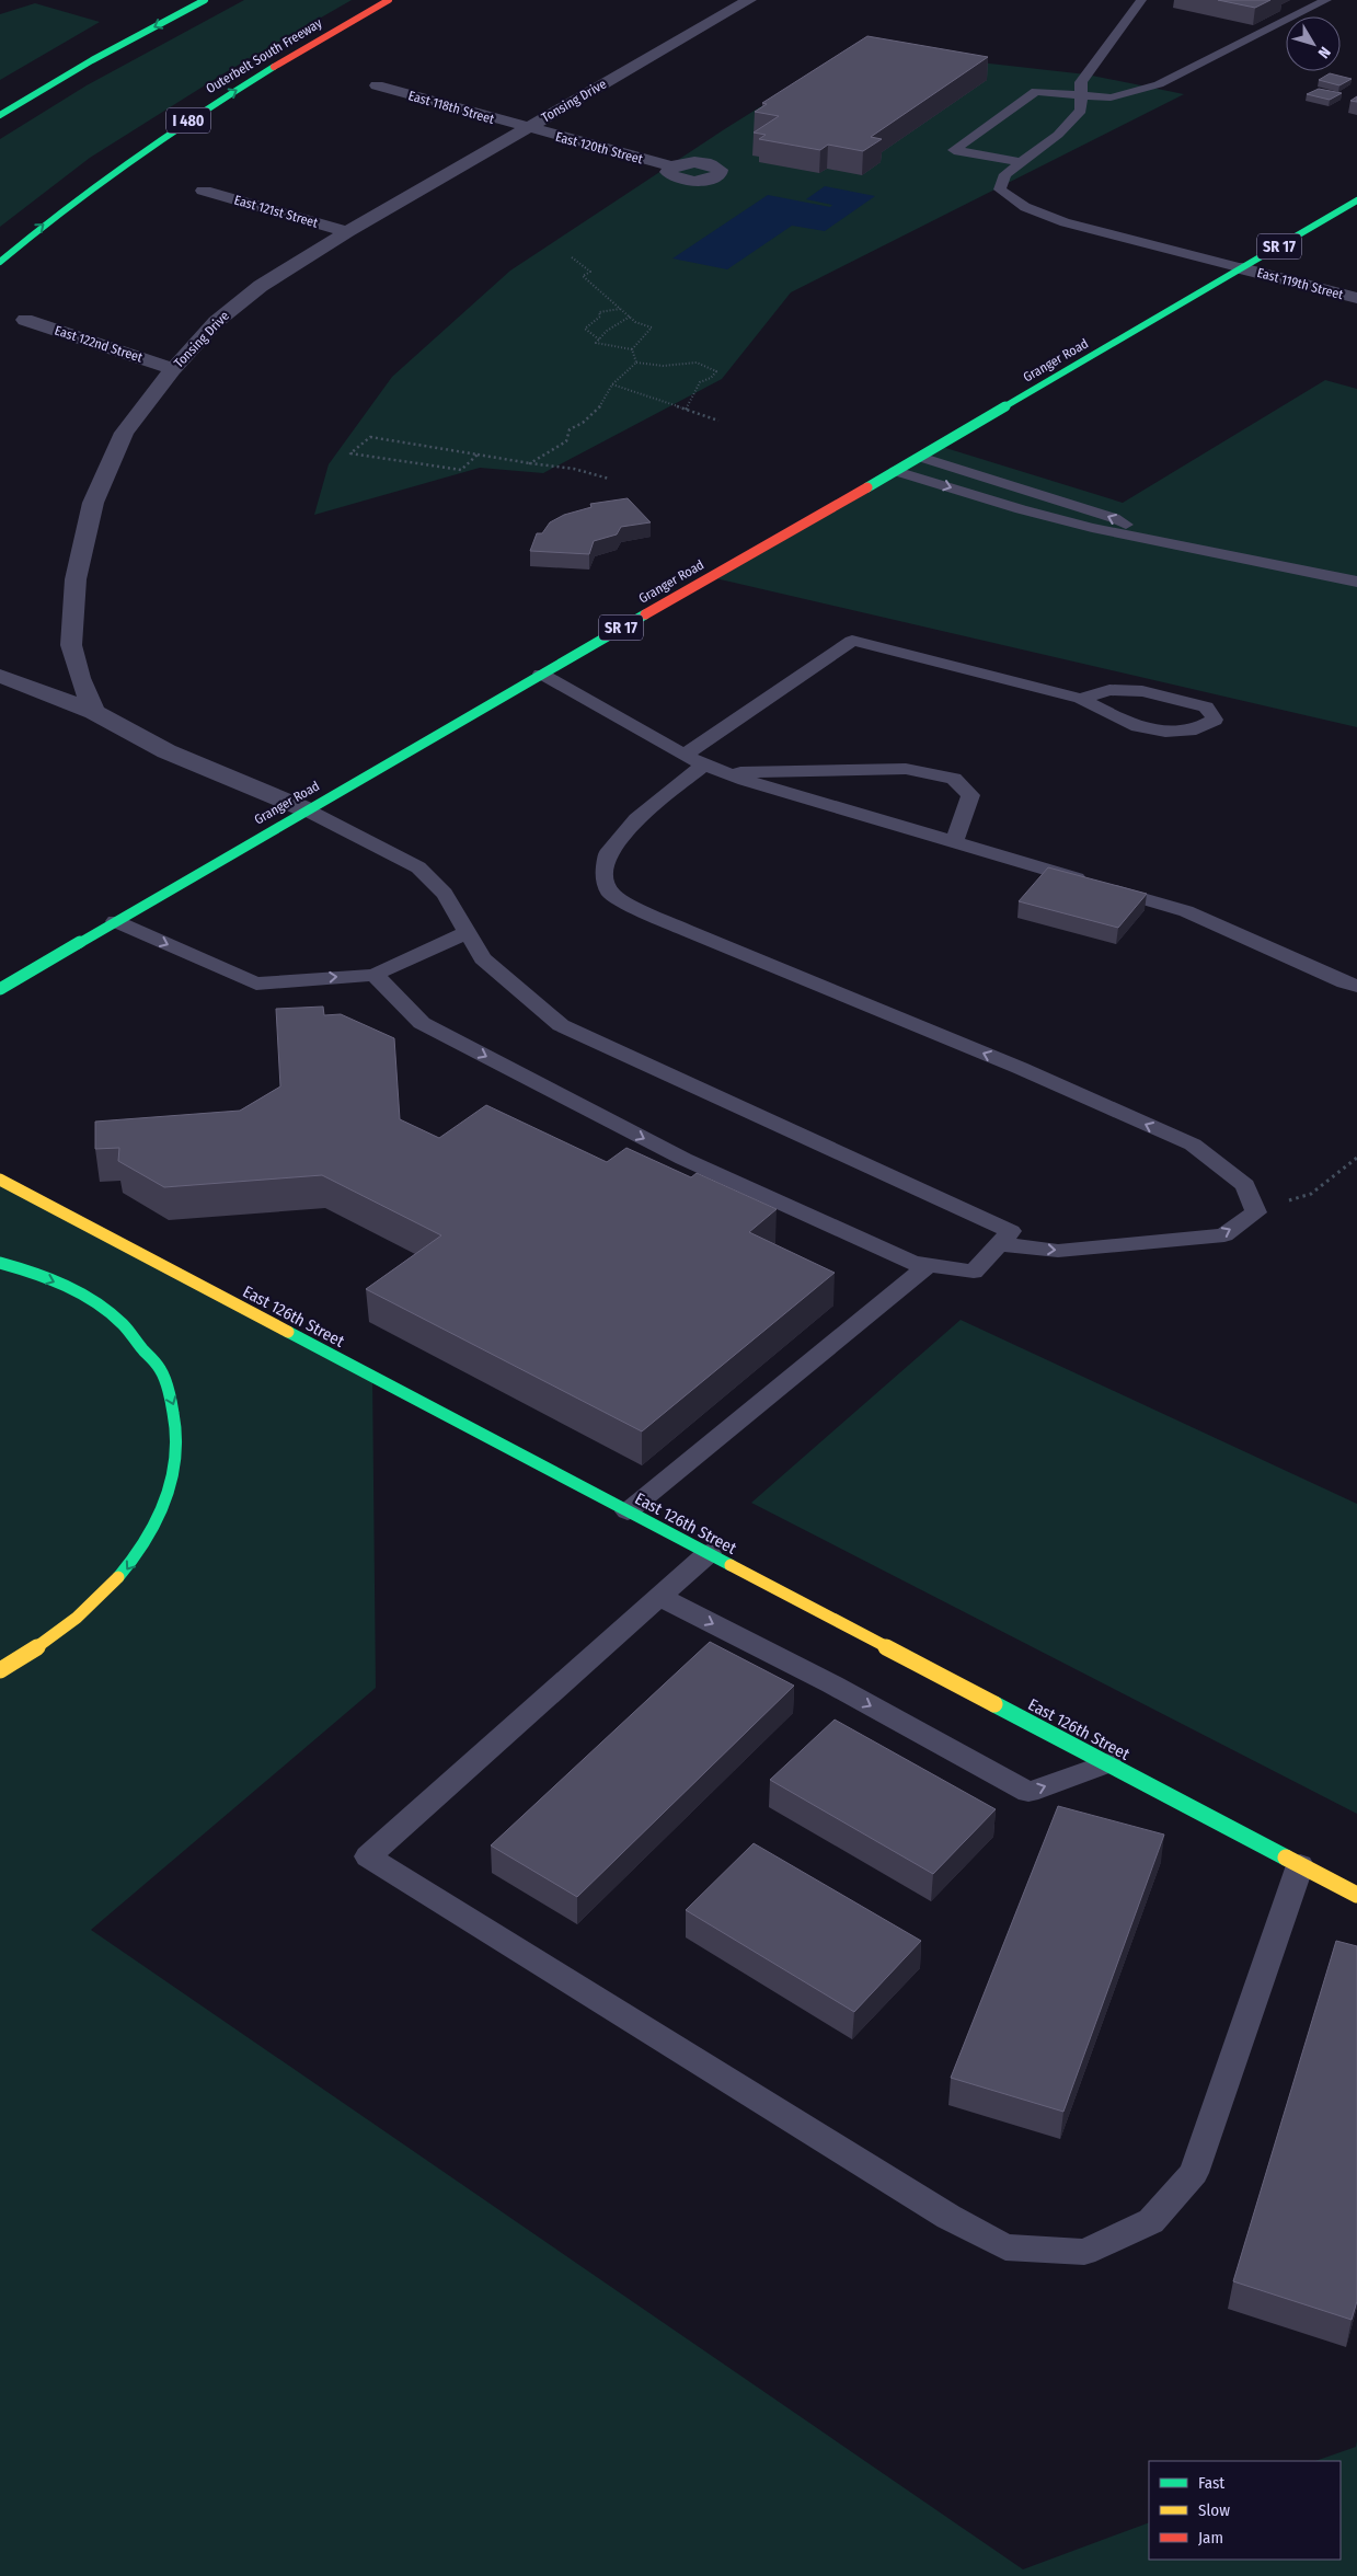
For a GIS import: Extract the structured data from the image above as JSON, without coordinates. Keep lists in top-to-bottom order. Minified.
{"streets":{"main road":["Outerbelt South Freeway","I 480","SR 17","Granger Road","East 126th Street"],"street":["Tonsing Drive","East 118th Street","East 120th Street","East 121st Street","East 119th Street","East 122nd Street"]},"crossings":[["Tonsing Drive","East 118th Street"],["Tonsing Drive","East 120th Street"],["Tonsing Drive","East 121st Street"],["Tonsing Drive","East 122nd Street"],["East 118th Street","East 120th Street"],["East 119th Street","Granger Road"]],"legend":["Fast","Slow","Jam"],"north":"bottom right"}
